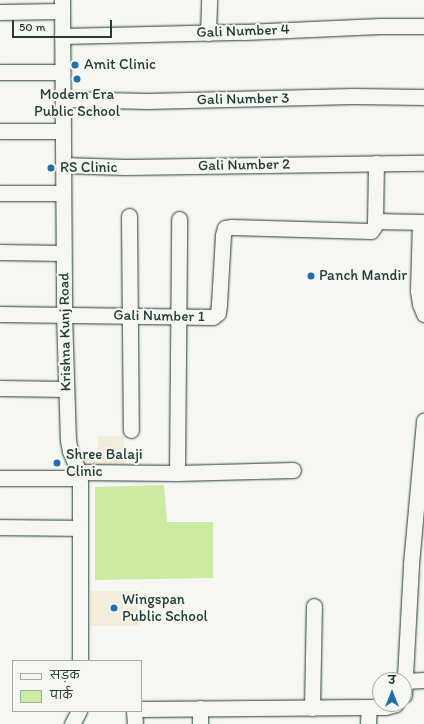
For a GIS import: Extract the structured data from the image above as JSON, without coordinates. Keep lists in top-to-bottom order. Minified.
{"streets":{"street":["Gali Number 4","Gali Number 3","Gali Number 2","Gali Number 1","Krishna Kunj Road"]},"crossings":[["Gali Number 4","Krishna Kunj Road"],["Gali Number 3","Krishna Kunj Road"],["Gali Number 2","Krishna Kunj Road"],["Gali Number 1","Krishna Kunj Road"]],"places":["Amit Clinic","Modern Era Public School","RS Clinic","Panch Mandir","Shree Balaji Clinic","Wingspan Public School"],"legend":["सड़क","पार्क"],"scale_bar":"50 m","north":"top"}
